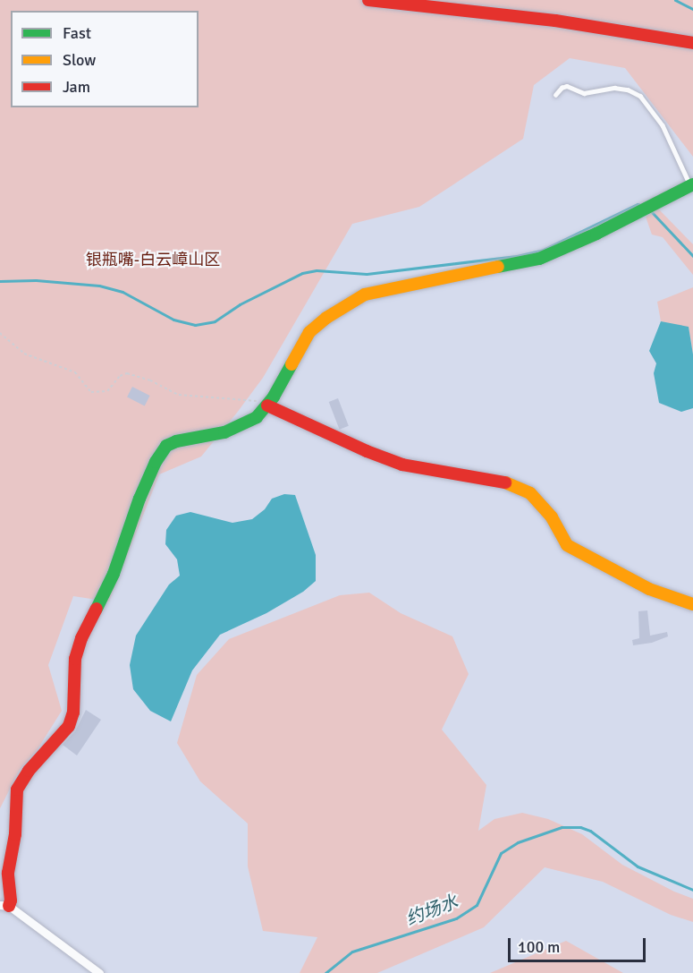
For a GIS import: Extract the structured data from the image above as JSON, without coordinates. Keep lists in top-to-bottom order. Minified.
{"water":["约场水"],"parks":["银瓶嘴-白云嶂山区"],"legend":["Fast","Slow","Jam"],"scale_bar":"100 m"}
